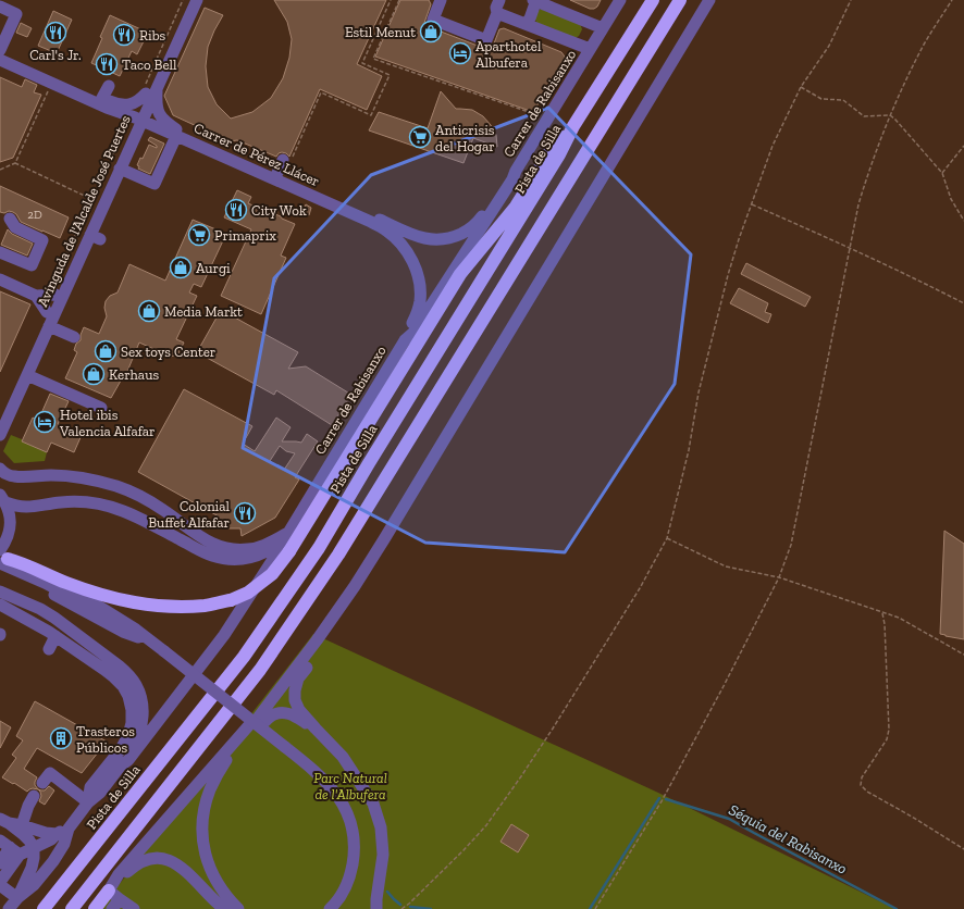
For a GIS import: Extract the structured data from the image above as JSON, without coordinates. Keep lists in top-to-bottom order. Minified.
{"streets":{"highway":["Pista de Silla"],"street":["Carrer de Rabisanxo","Carrer de Pérez Llácer","Avinguda de l'Alcalde José Puertes"]},"crossings":[["Carrer de Rabisanxo","Carrer de Pérez Llácer"],["Carrer de Pérez Llácer","Avinguda de l'Alcalde José Puertes"]],"water":["Séquia del Rabisanxo"],"parks":["Parc Natural de l'Albufera"],"places":{"shop":["Estil Menut","Aurgi","Media Markt","Sex toys Center","Kerhaus"],"restaurant":["Carl's Jr.","Ribs","Taco Bell","City Wok","Colonial Buffet Alfafar"],"hotel":["Aparthotel Albufera","Hotel ibis Valencia Alfafar"],"supermarket":["Anticrisis del Hogar","Primaprix"],"building":["Trasteros Públicos"]},"house_numbers":["2D"]}
